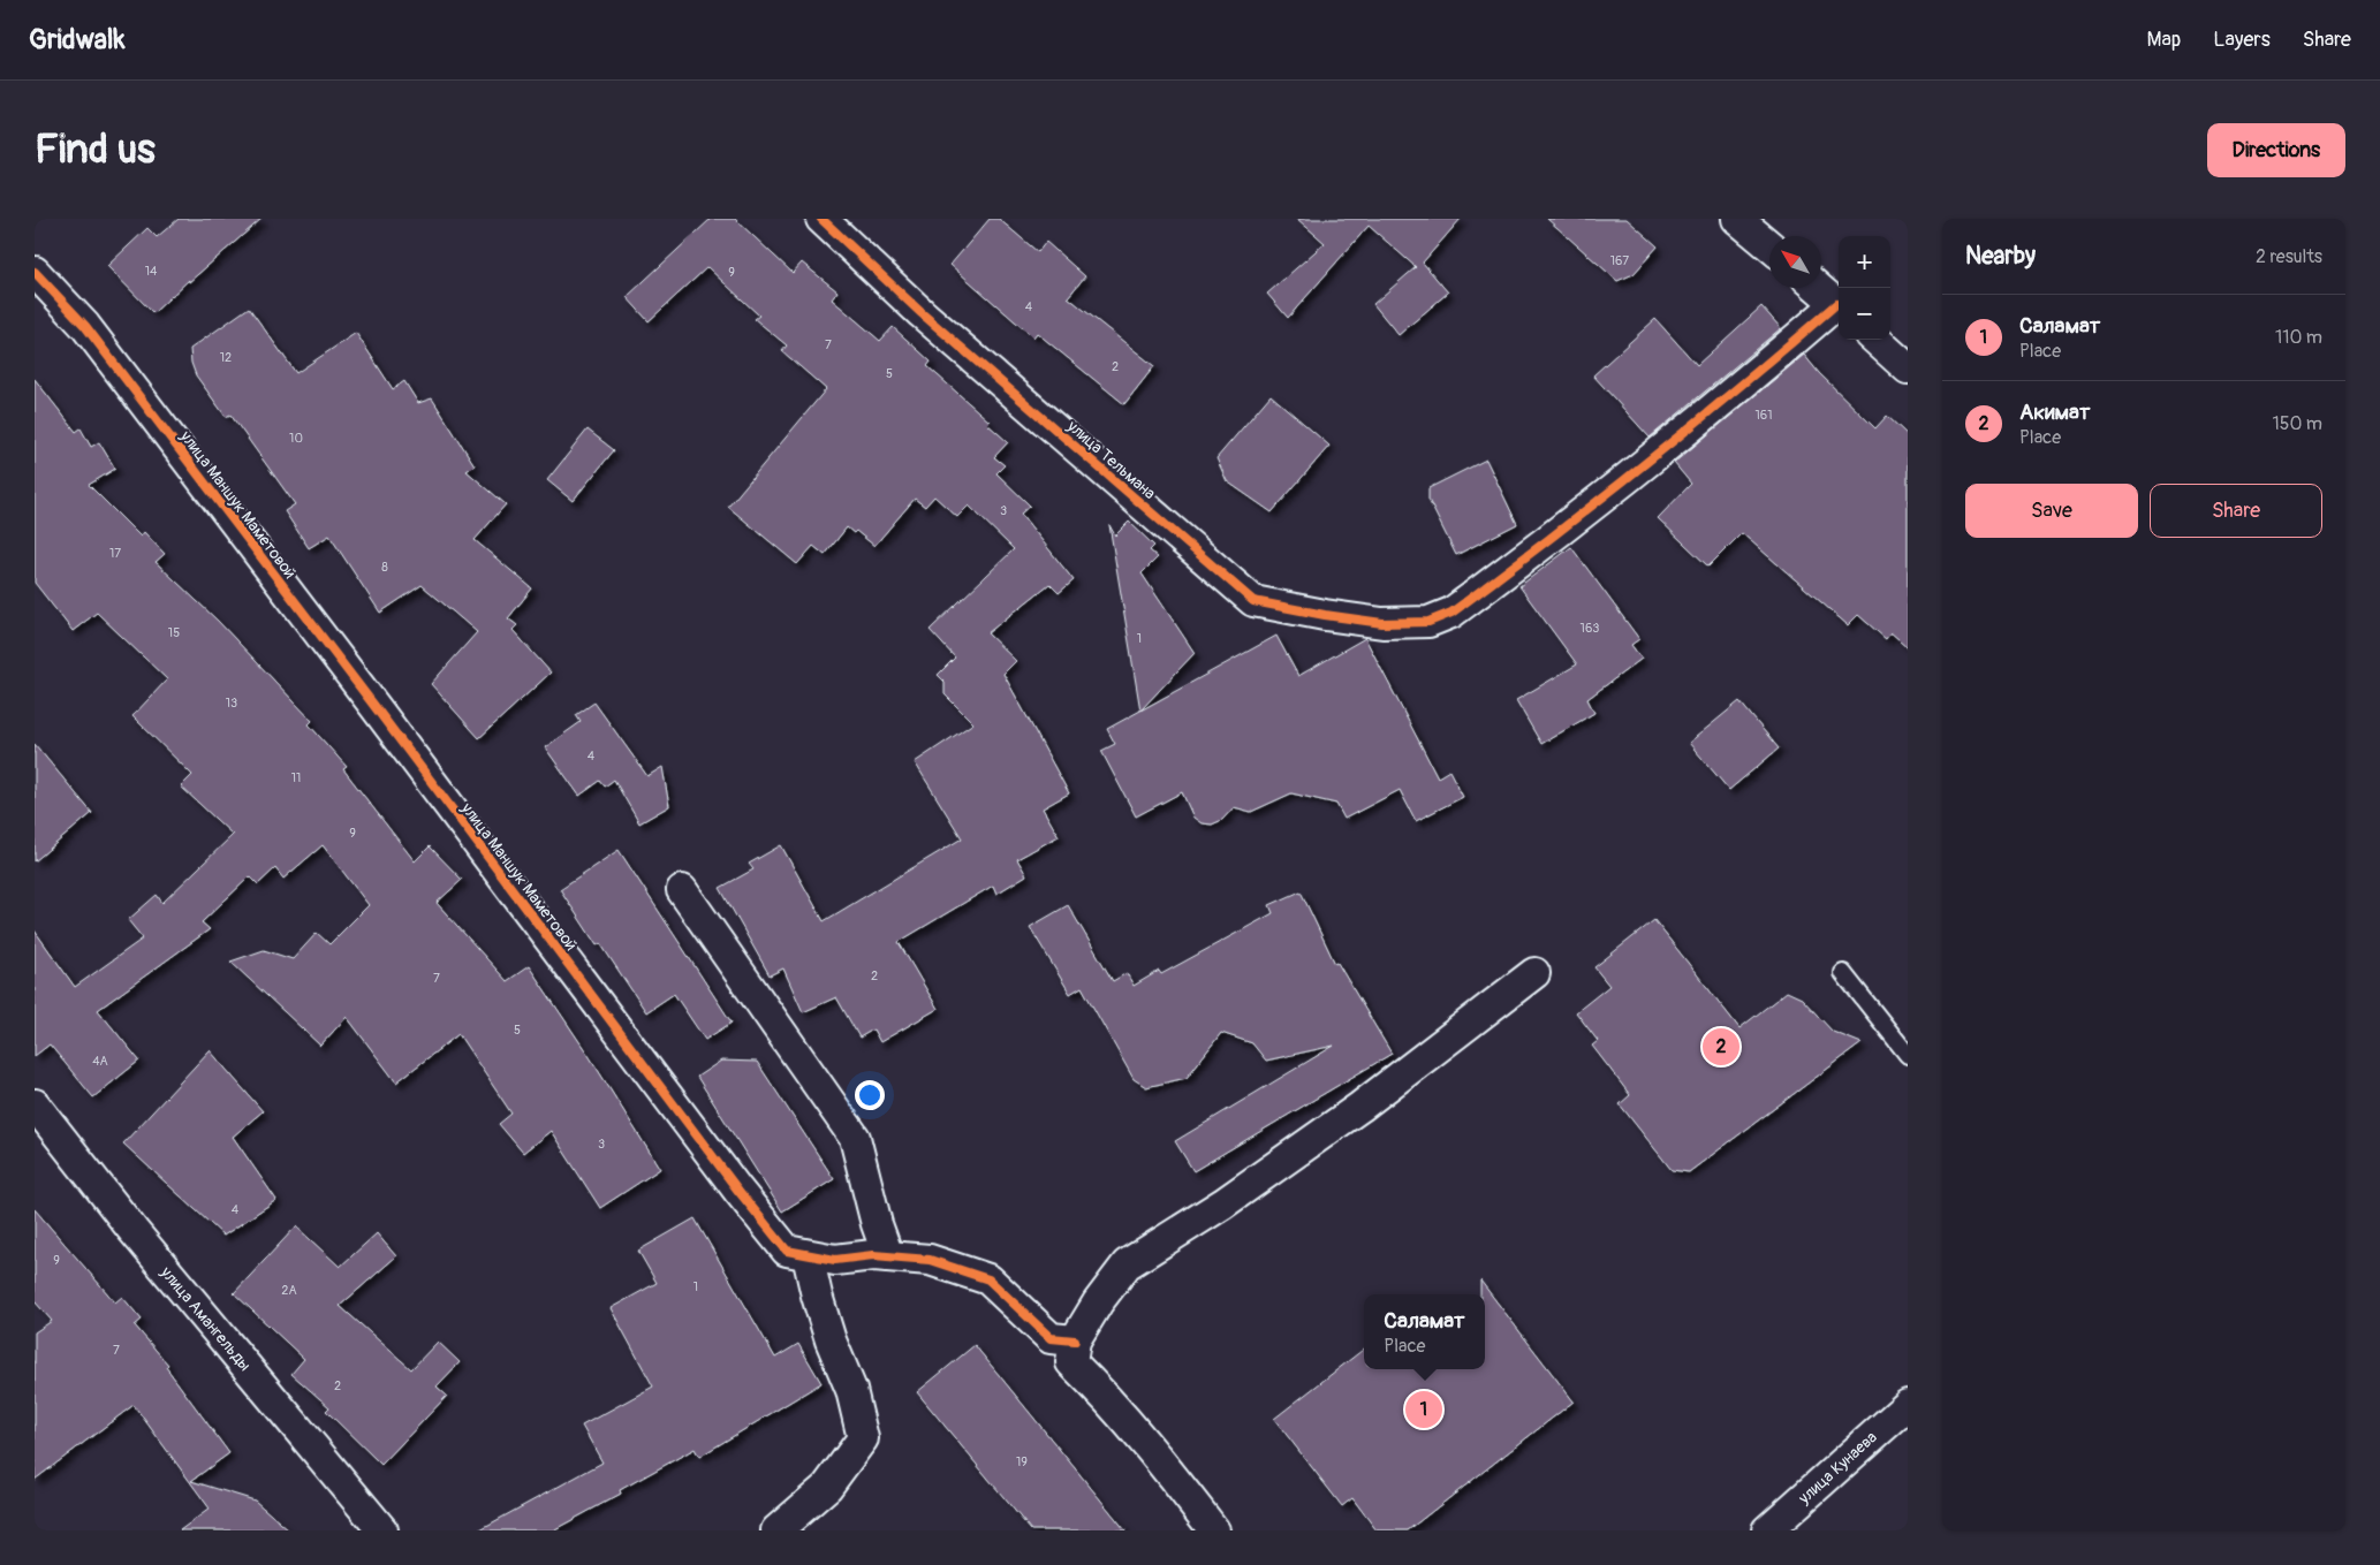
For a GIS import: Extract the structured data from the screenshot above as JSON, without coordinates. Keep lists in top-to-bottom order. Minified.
{"streets":{"street":["улица Тельмана","улица Маншук Маметовой","улица Амангельды","улица Кунаева"]},"house_numbers":["167","14","9","4","7","12","2","5","161","10","3","17","8","163","15","1","13","4","11","9","2","7","5","4А","3","4","9","1","2А","7","2","19"],"north":"top left","page":{"header":"Gridwalk","nav":["Map","Layers","Share"],"buttons":["Directions",["Save","Share"]],"title":"Find us","heading":["Nearby","2 results"],"map_buttons":["+","−"],"list":[{"mark":"1","name":"Саламат","note":"Place","value":"110 m"},{"mark":"2","name":"Акимат","note":"Place","value":"150 m"}],"pins":["2","1"],"popup":["Саламат","Place"]}}
